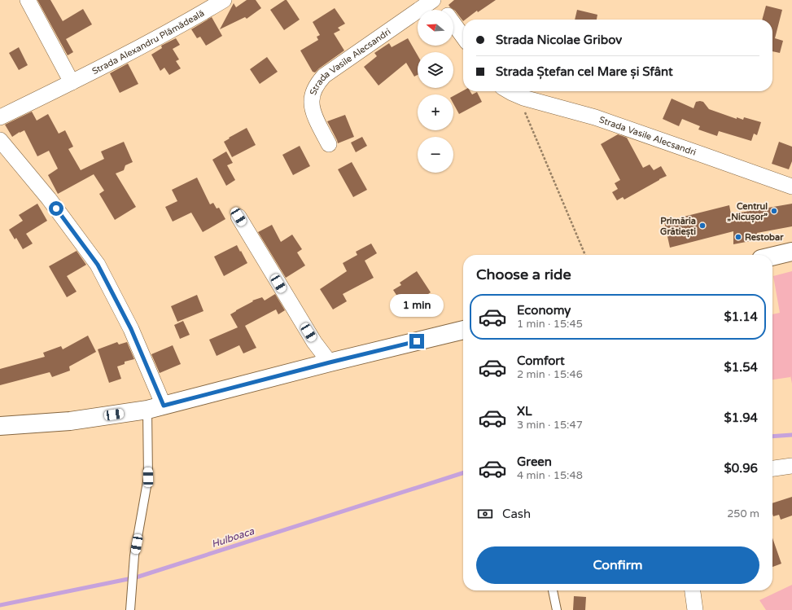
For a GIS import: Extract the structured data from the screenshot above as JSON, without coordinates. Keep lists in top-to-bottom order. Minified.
{"streets":{"street":["Strada Alexandru Plămădeală","Strada Vasile Alecsandri"]},"water":["Hulboaca"],"places":["Centrul „Nicușor”","Primăria Grătiești","Restobar"],"north":"left","page":{"map_buttons":["+","−"],"banner":["Strada Nicolae Gribov","Strada Ștefan cel Mare și Sfânt"],"heading":"Choose a ride","bubble":"1 min","list":[{"name":"Economy","note":"1 min · 15:45","value":"$1.14"},{"name":"Comfort","note":"2 min · 15:46","value":"$1.54"},{"name":"XL","note":"3 min · 15:47","value":"$1.94"},{"name":"Green","note":"4 min · 15:48","value":"$0.96"}],"pay":["Cash","250 m"],"buttons":"Confirm"}}
